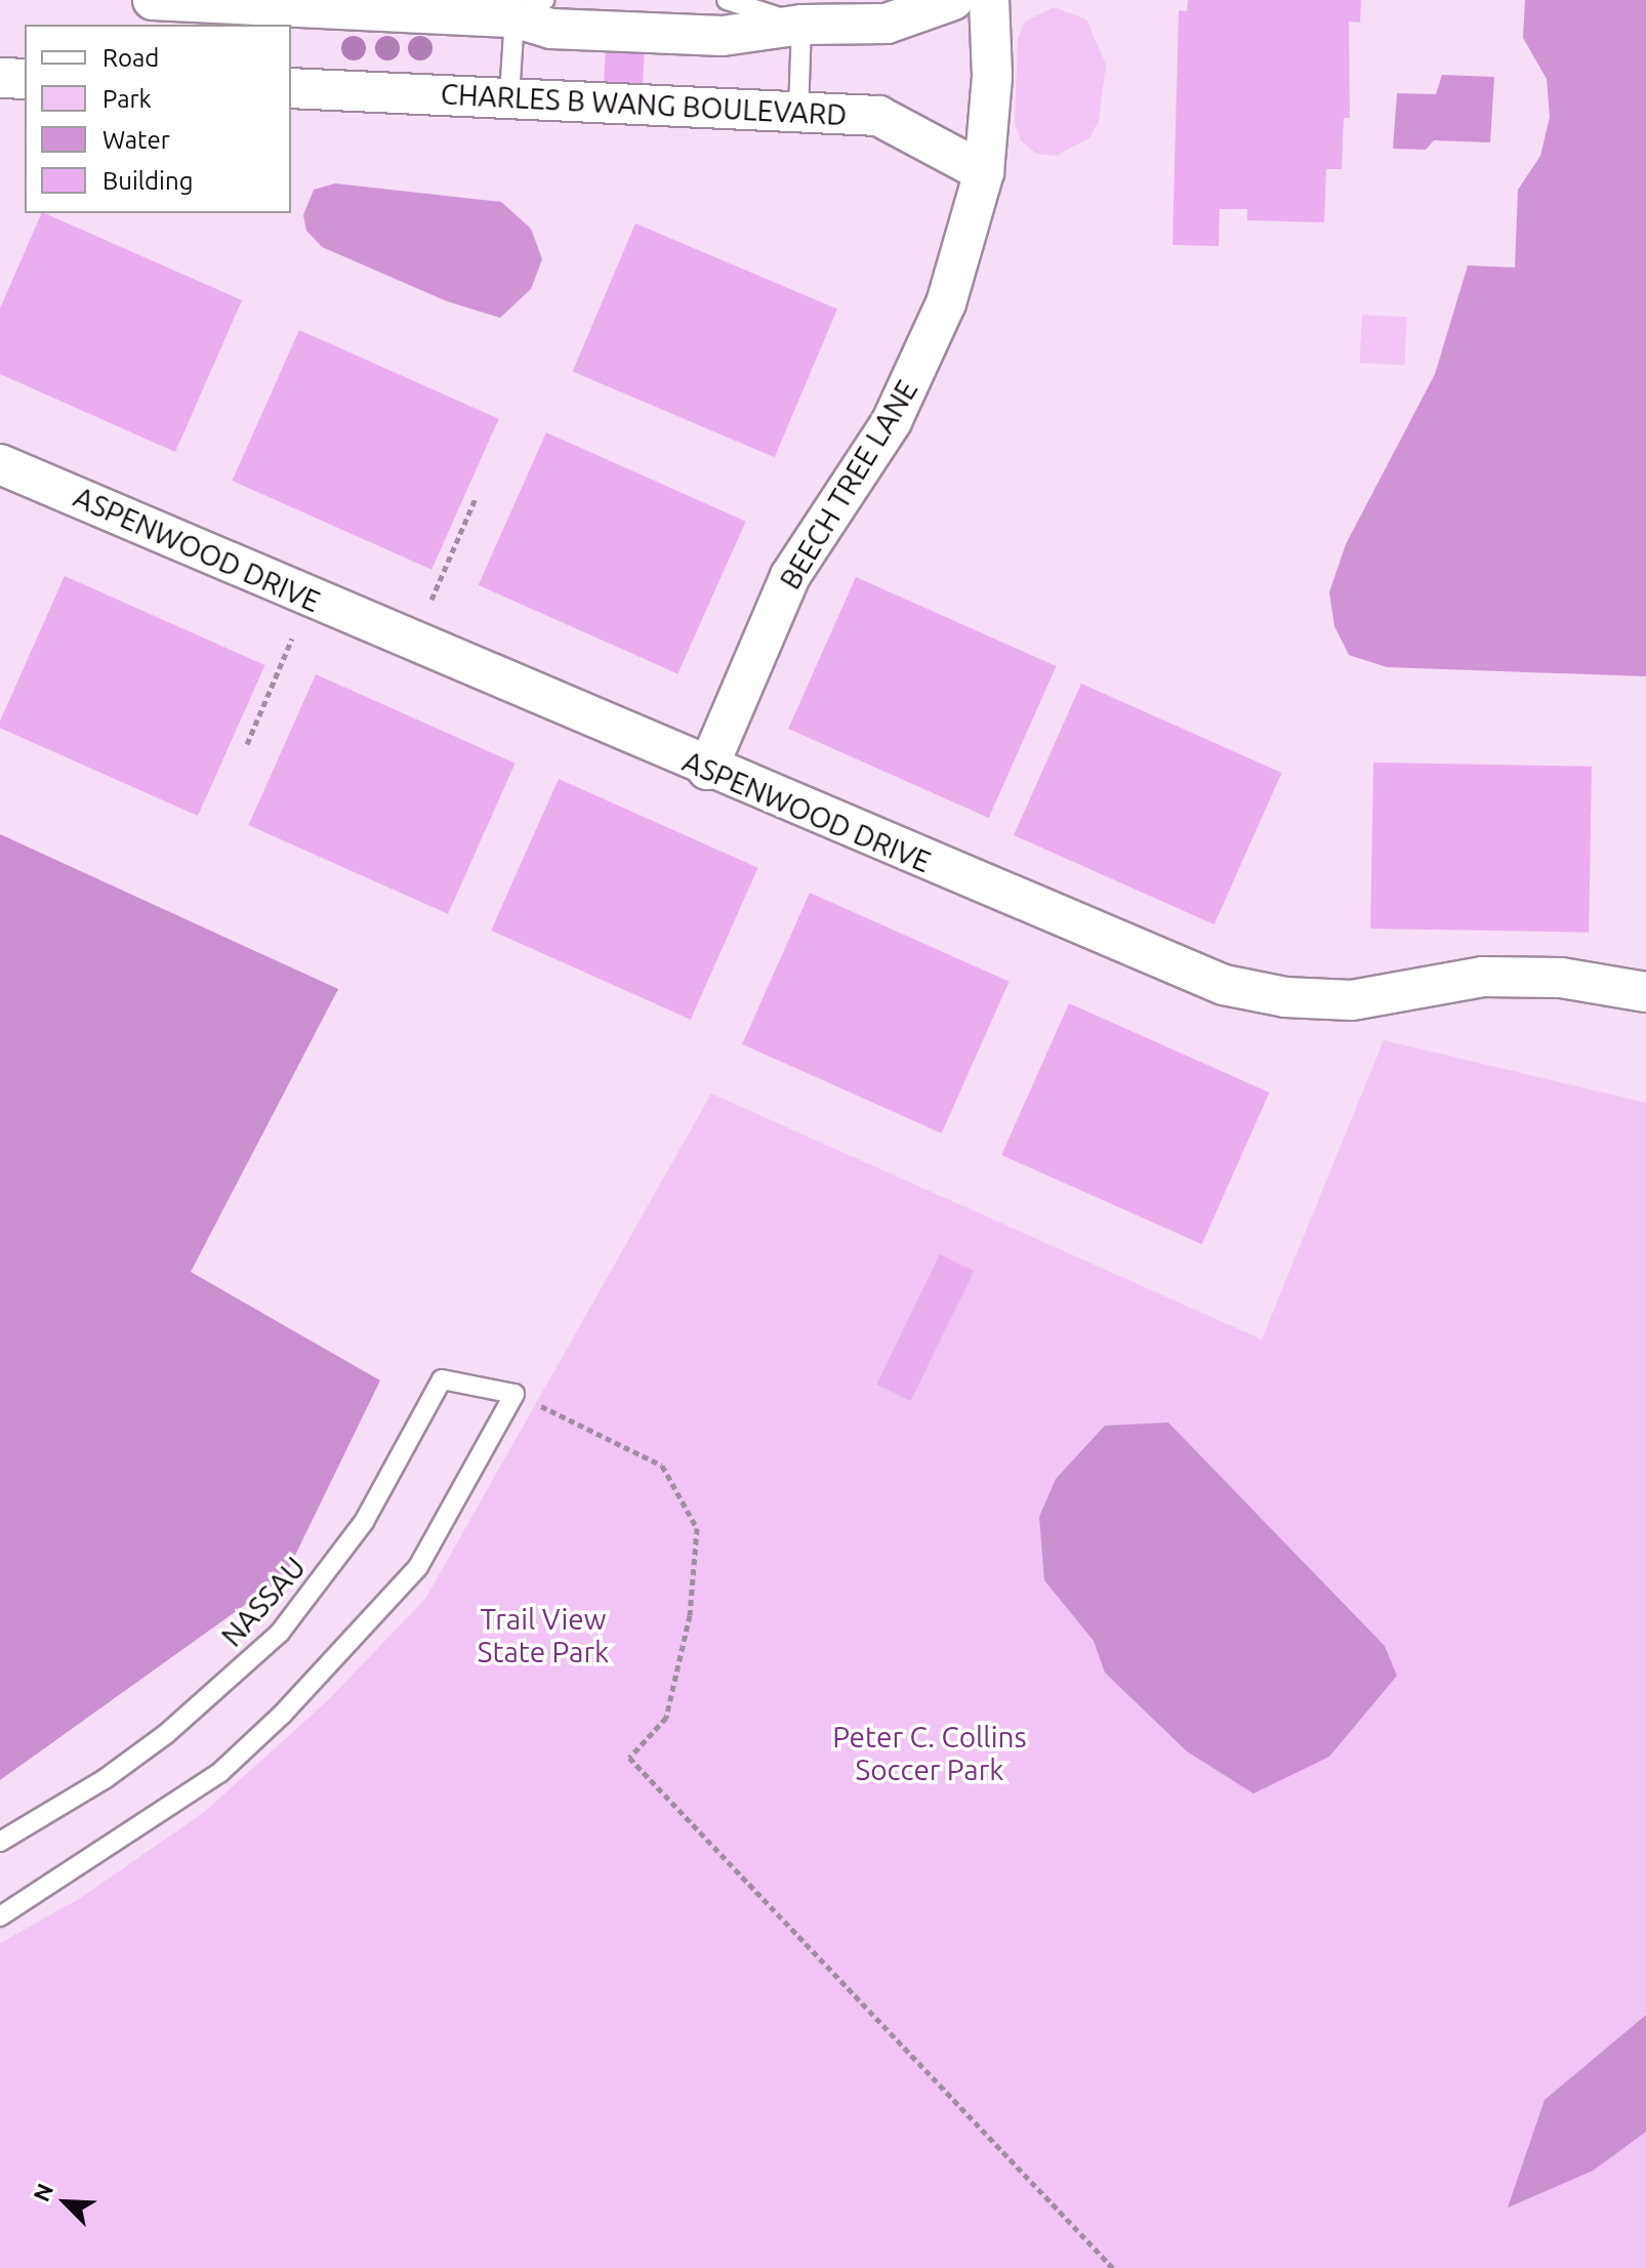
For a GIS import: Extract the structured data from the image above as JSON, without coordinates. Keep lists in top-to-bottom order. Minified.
{"streets":{"street":["CHARLES B WANG BOULEVARD","BEECH TREE LANE","ASPENWOOD DRIVE"],"lane":["NASSAU"]},"crossings":[["CHARLES B WANG BOULEVARD","BEECH TREE LANE"],["BEECH TREE LANE","ASPENWOOD DRIVE"]],"parks":["Trail View State Park","Peter C. Collins Soccer Park"],"legend":["Road","Park","Water","Building"],"north":"top left"}
